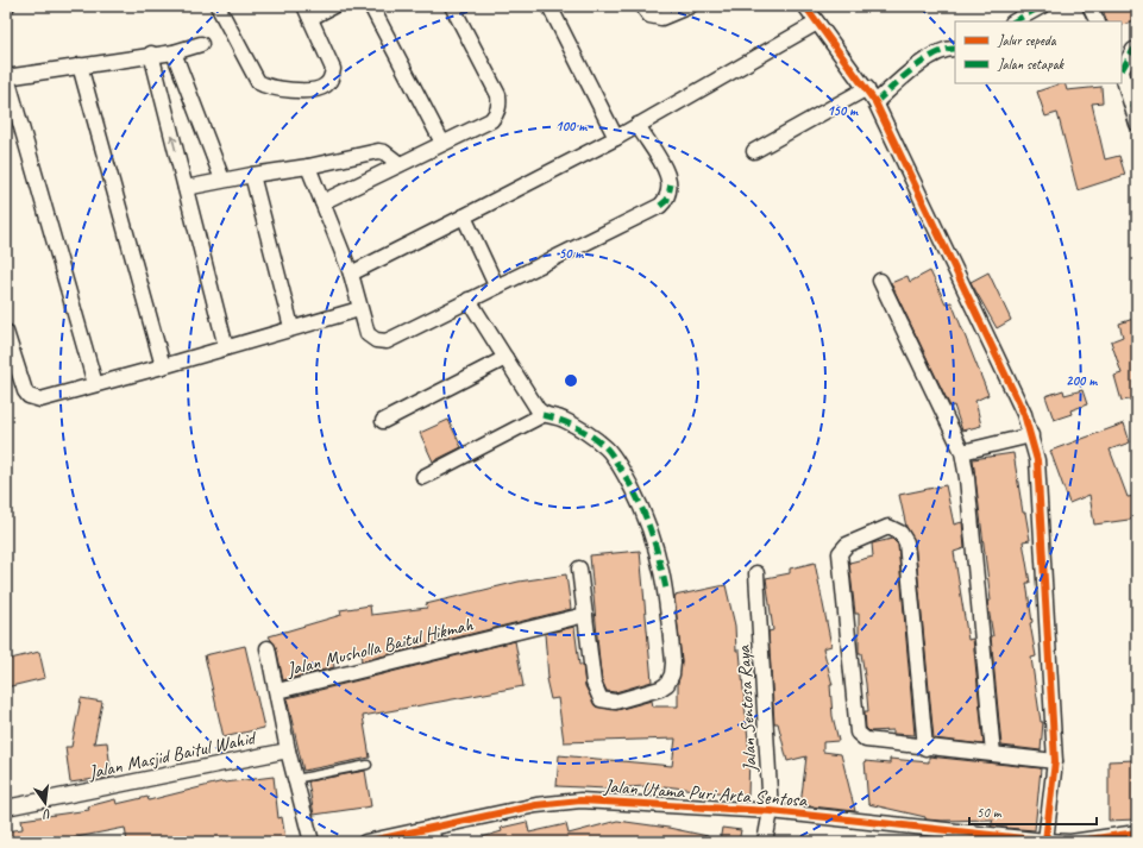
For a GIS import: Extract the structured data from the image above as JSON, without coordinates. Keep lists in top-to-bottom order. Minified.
{"streets":{"street":["Jalan Musholla Baitul Hikmah","Jalan Sentosa Raya","Jalan Masjid Baitul Wahid","Jalan Utama Puri Arta Sentosa"]},"crossings":[["Jalan Musholla Baitul Hikmah","Jalan Masjid Baitul Wahid"],["Jalan Sentosa Raya","Jalan Utama Puri Arta Sentosa"]],"legend":["Jalur sepeda","Jalan setapak"],"scale_bar":"50 m","north":"bottom","rings":["150 m","100 m","50 m","200 m"]}
